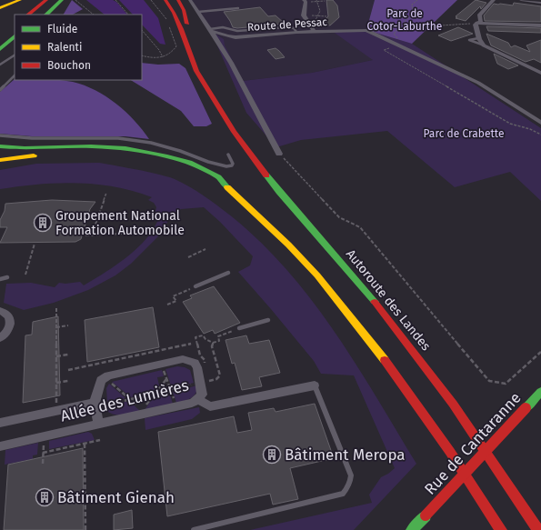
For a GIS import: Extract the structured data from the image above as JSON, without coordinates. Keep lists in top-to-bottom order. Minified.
{"streets":{"main road":["Autoroute des Landes","Rue de Cantaranne"],"street":["Route de Pessac","Allée des Lumières"]},"parks":["Parc de Cotor-Laburthe","Parc de Crabette"],"places":{"building":["Groupement National Formation Automobile","Bâtiment Meropa","Bâtiment Gienah"]},"legend":["Fluide","Ralenti","Bouchon"]}
